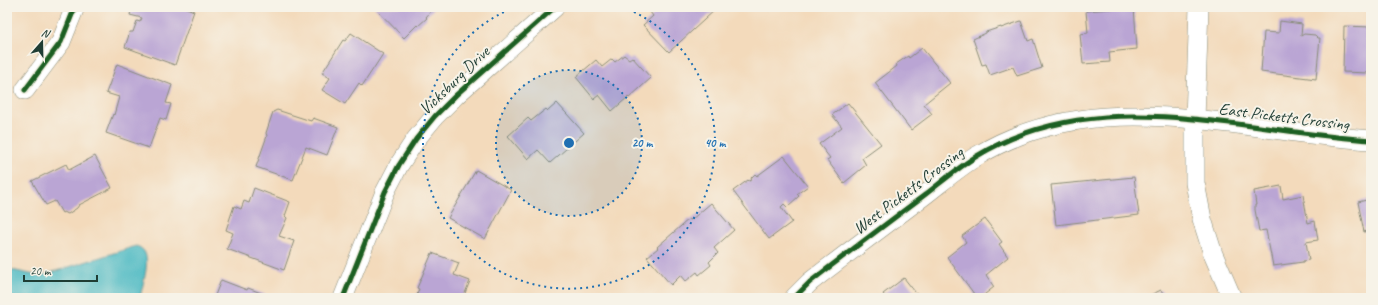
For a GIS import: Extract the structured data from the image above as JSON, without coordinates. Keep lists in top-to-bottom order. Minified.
{"streets":{"street":["Vicksburg Drive","East Picketts Crossing","West Picketts Crossing"]},"crossings":[["East Picketts Crossing","West Picketts Crossing"]],"scale_bar":"20 m","north":"top","rings":["20 m","40 m"]}
